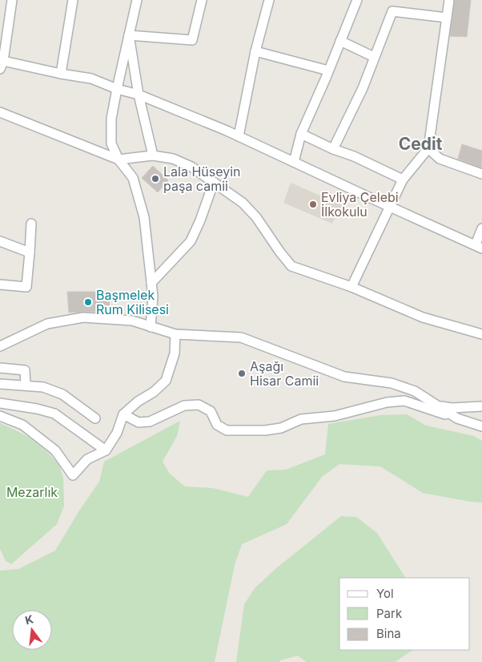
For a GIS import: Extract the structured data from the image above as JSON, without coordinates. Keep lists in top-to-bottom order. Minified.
{"districts":["Cedit"],"parks":["Mezarlık"],"places":["Lala Hüseyin paşa camii","Evliya Çelebi İlkokulu","Başmelek Rum Kilisesi","Aşağı Hisar Camii"],"legend":["Yol","Park","Bina"],"north":"top"}
